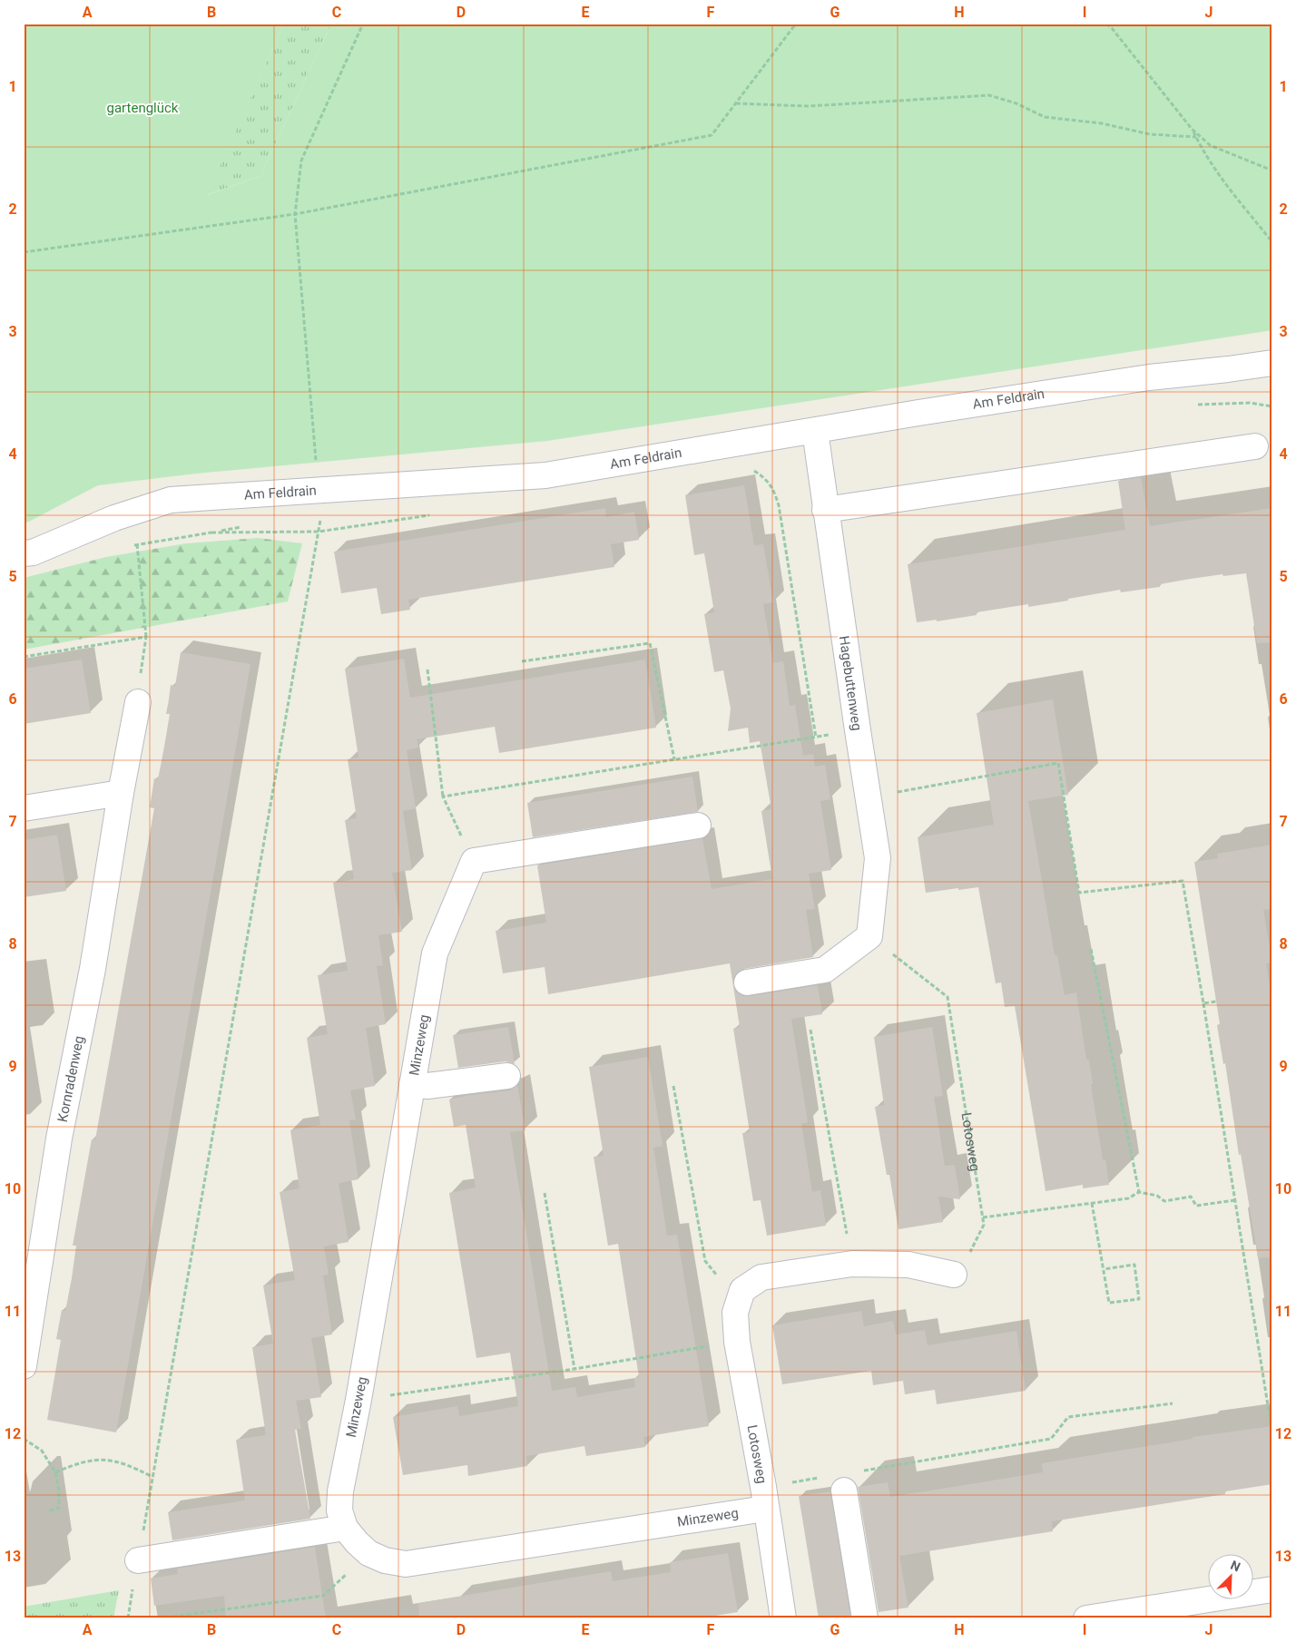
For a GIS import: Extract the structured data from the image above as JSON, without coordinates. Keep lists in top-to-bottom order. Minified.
{"streets":{"street":["Am Feldrain","Hagebuttenweg","Minzeweg","Kornradenweg","Lotosweg"]},"crossings":[["Am Feldrain","Hagebuttenweg"],["Hagebuttenweg","Lotosweg"],["Minzeweg","Lotosweg"]],"parks":["gartenglück"],"north":"top right","grid":{"columns":["A","B","C","D","E","F","G","H","I","J"],"rows":["1","2","3","4","5","6","7","8","9","10","11","12","13"]}}
